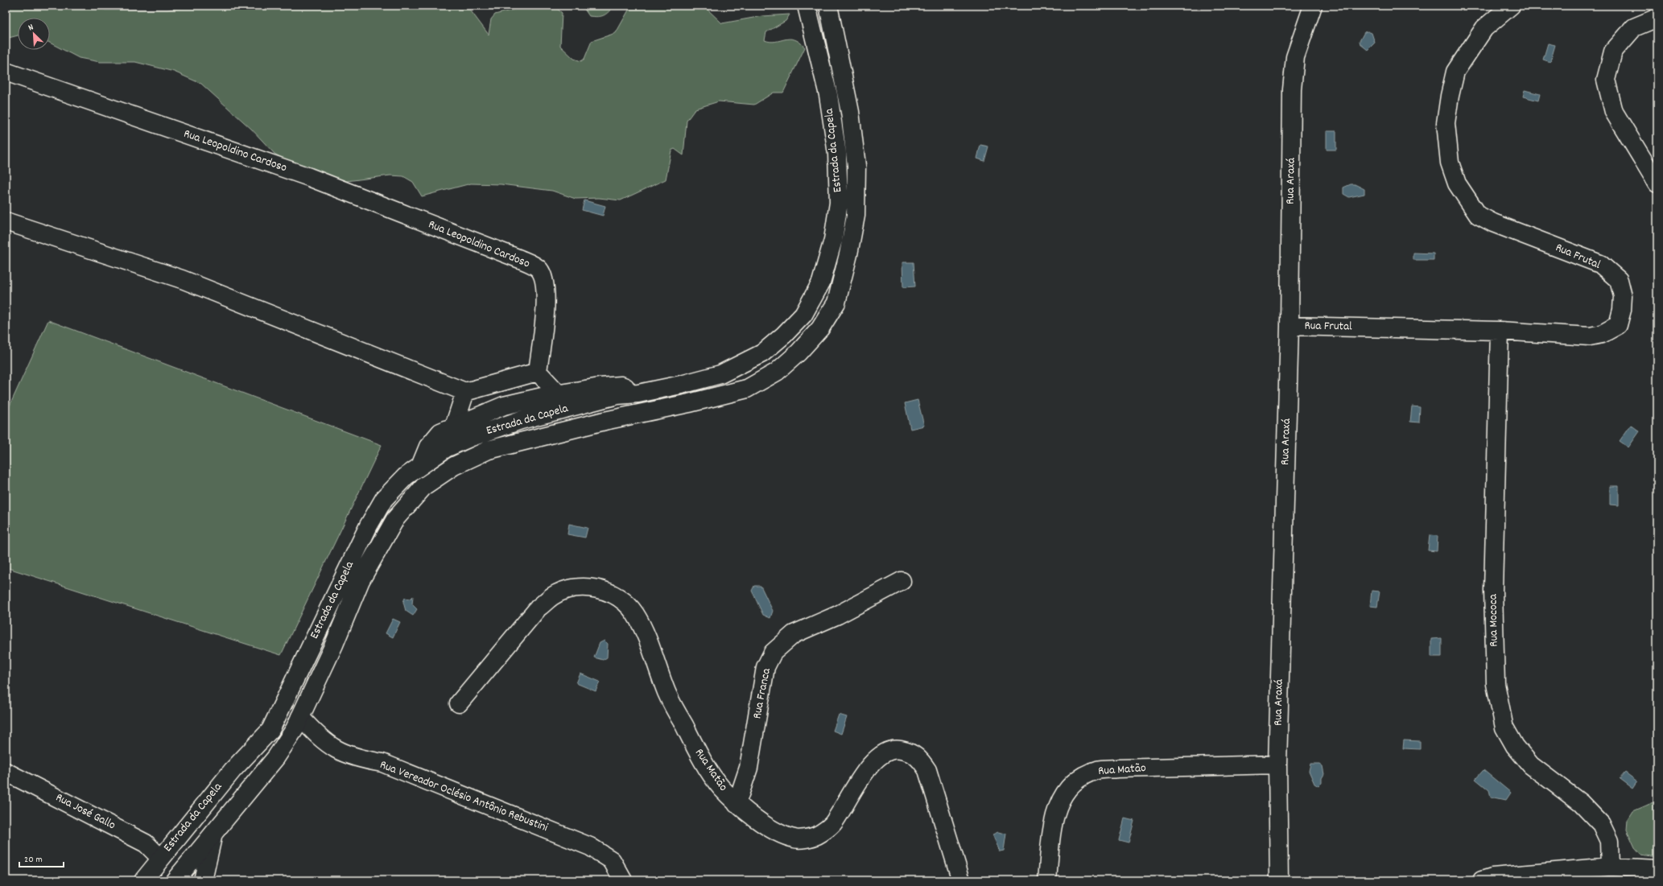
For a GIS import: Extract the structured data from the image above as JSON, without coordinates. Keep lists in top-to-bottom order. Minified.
{"streets":{"street":["Estrada da Capela","Rua Leopoldino Cardoso","Rua Araxá","Rua Frutal","Rua Mococa","Rua Franca","Rua Matão","Rua Vereador Oclésio Antônio Rebustini","Rua José Gallo"]},"crossings":[["Estrada da Capela","Rua Vereador Oclésio Antônio Rebustini"],["Estrada da Capela","Rua José Gallo"],["Rua Araxá","Rua Frutal"],["Rua Araxá","Rua Matão"],["Rua Frutal","Rua Mococa"],["Rua Franca","Rua Matão"]],"scale_bar":"20 m","north":"top left"}
